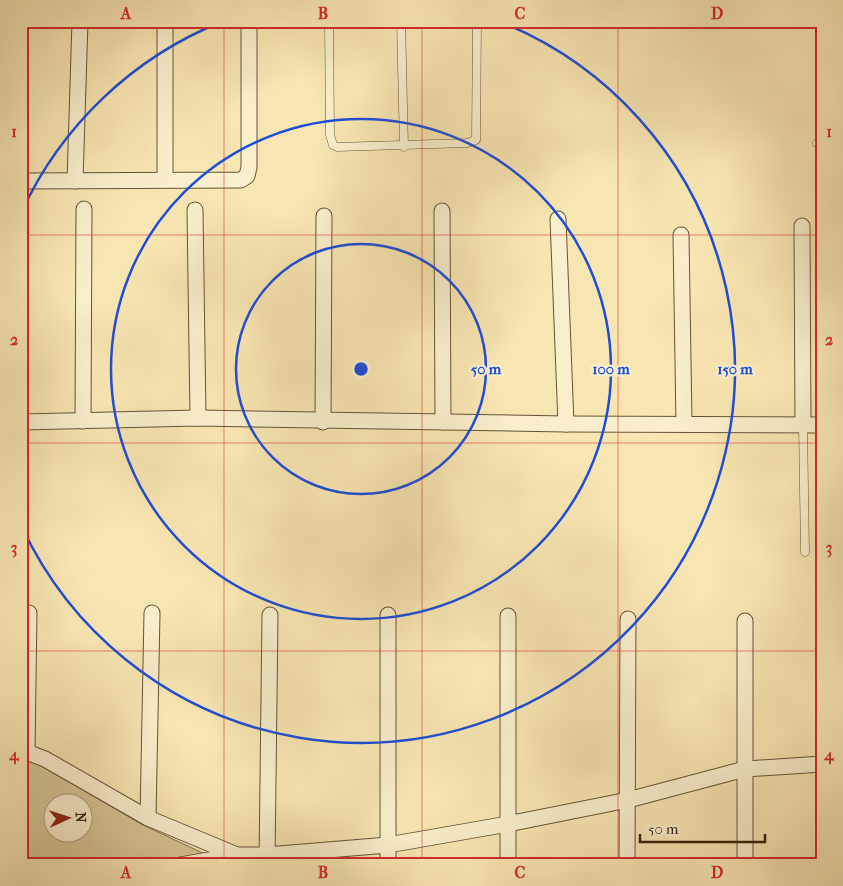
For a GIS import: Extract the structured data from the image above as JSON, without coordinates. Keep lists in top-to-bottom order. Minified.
{"scale_bar":"50 m","north":"right","grid":{"columns":["A","B","C","D"],"rows":["1","2","3","4"]},"rings":["50 m","100 m","150 m"]}
